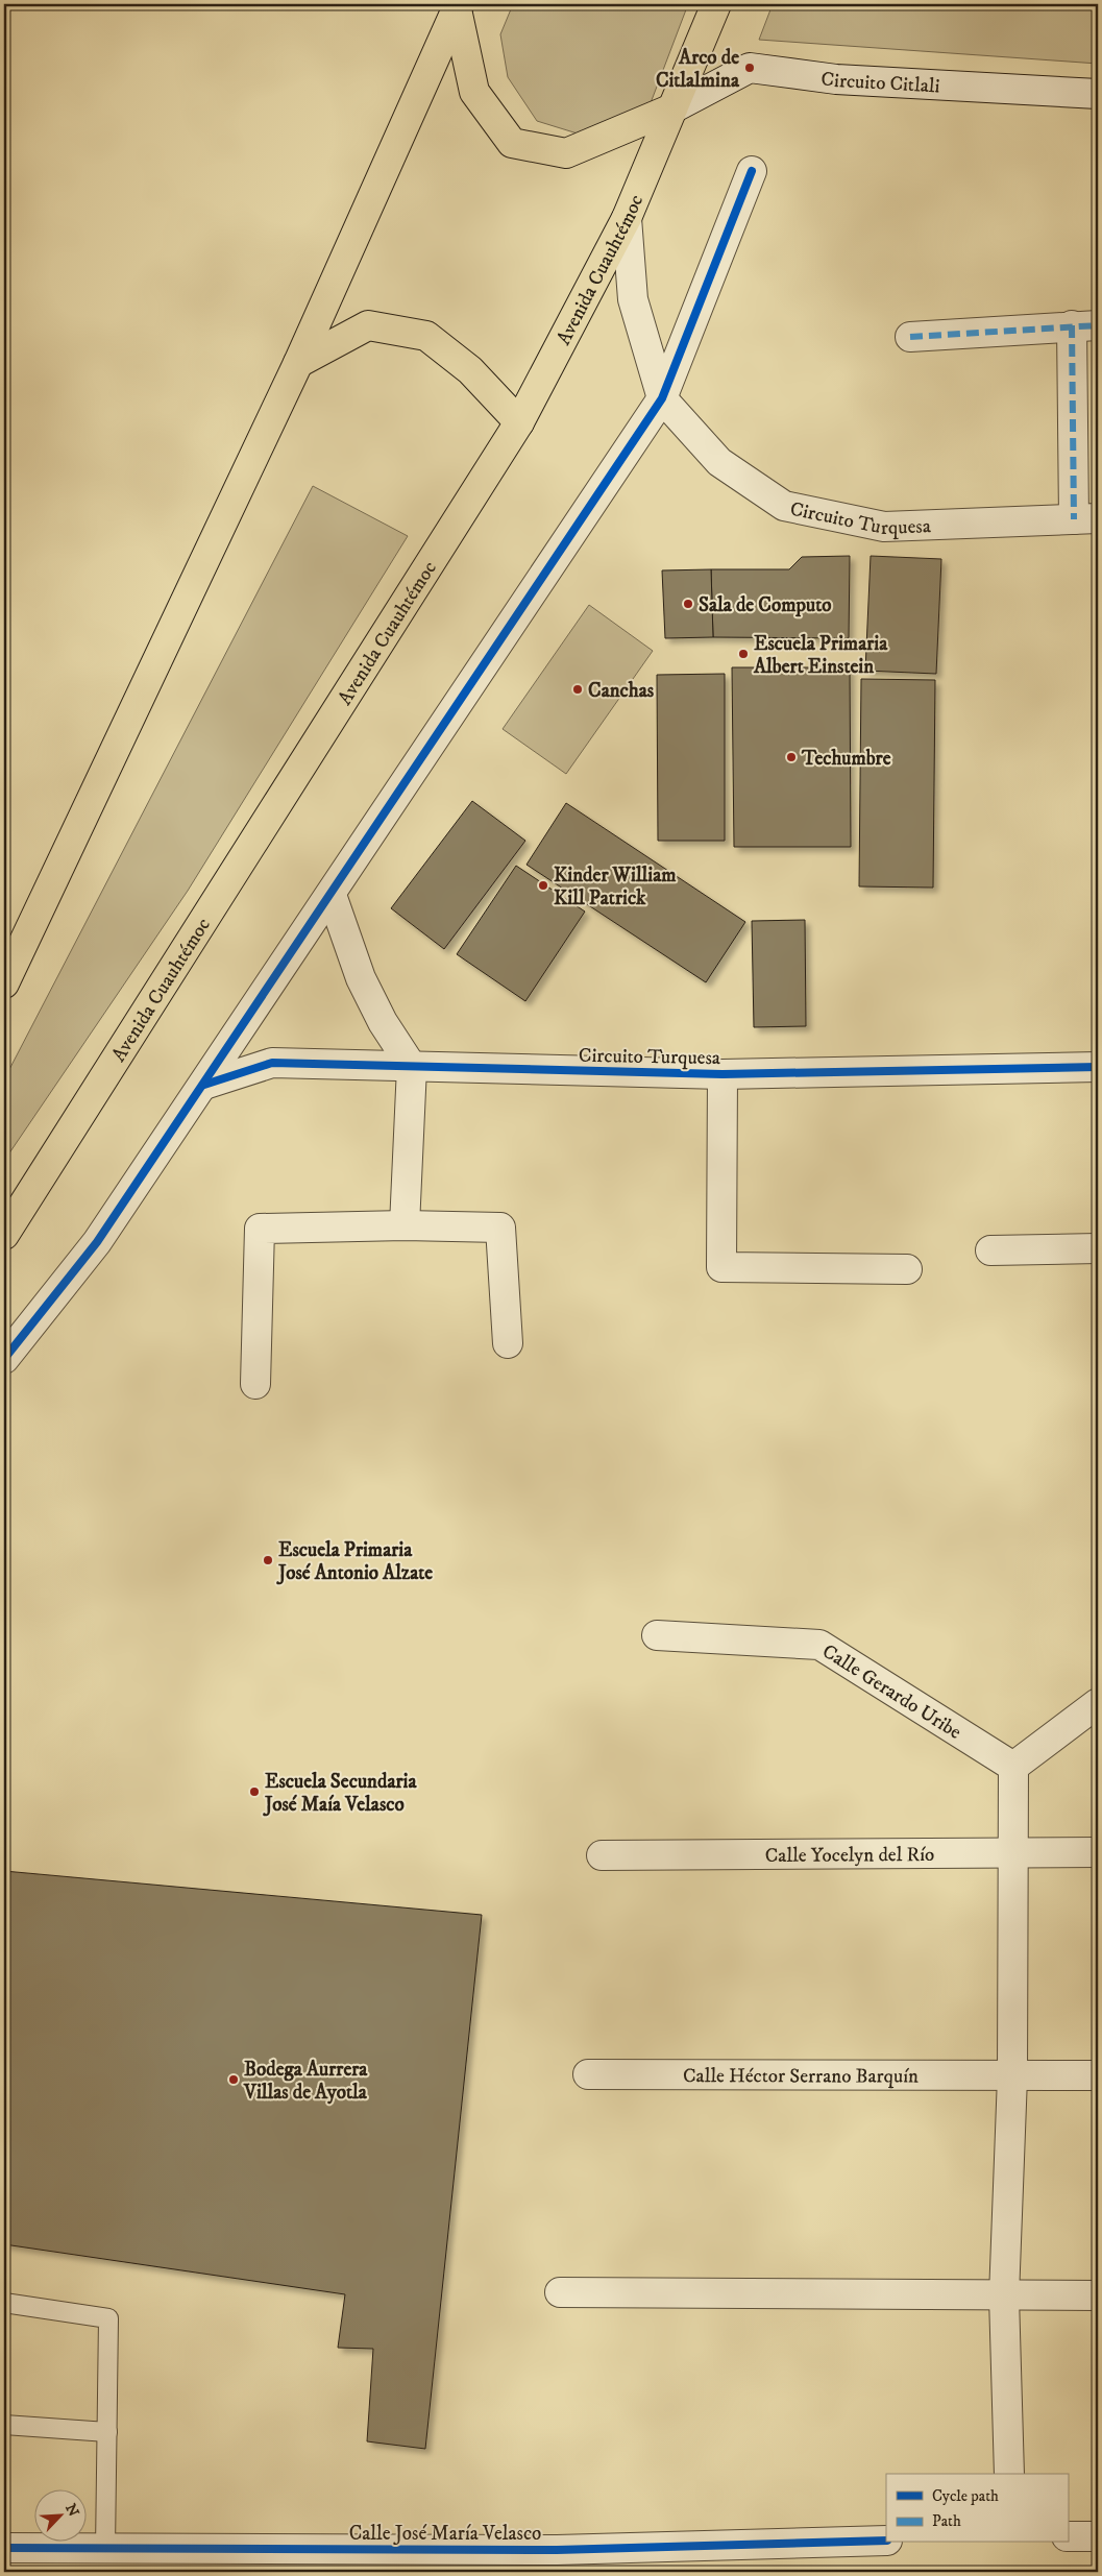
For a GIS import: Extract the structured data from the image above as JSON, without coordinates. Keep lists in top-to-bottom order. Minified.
{"streets":{"main road":["Avenida Cuauhtémoc"],"street":["Circuito Citlali","Circuito Turquesa","Calle Gerardo Uribe","Calle Yocelyn del Río","Calle Héctor Serrano Barquín","Calle José María Velasco"]},"crossings":[["Circuito Citlali","Avenida Cuauhtémoc"],["Avenida Cuauhtémoc","Circuito Turquesa"]],"places":["Arco de Citlalmina","Sala de Computo","Escuela Primaria Albert Einstein","Canchas","Techumbre","Kinder William Kill Patrick","Escuela Primaria José Antonio Alzate","Escuela Secundaria José Maía Velasco","Bodega Aurrera Villas de Ayotla"],"legend":["Cycle path","Path"],"north":"top right"}
